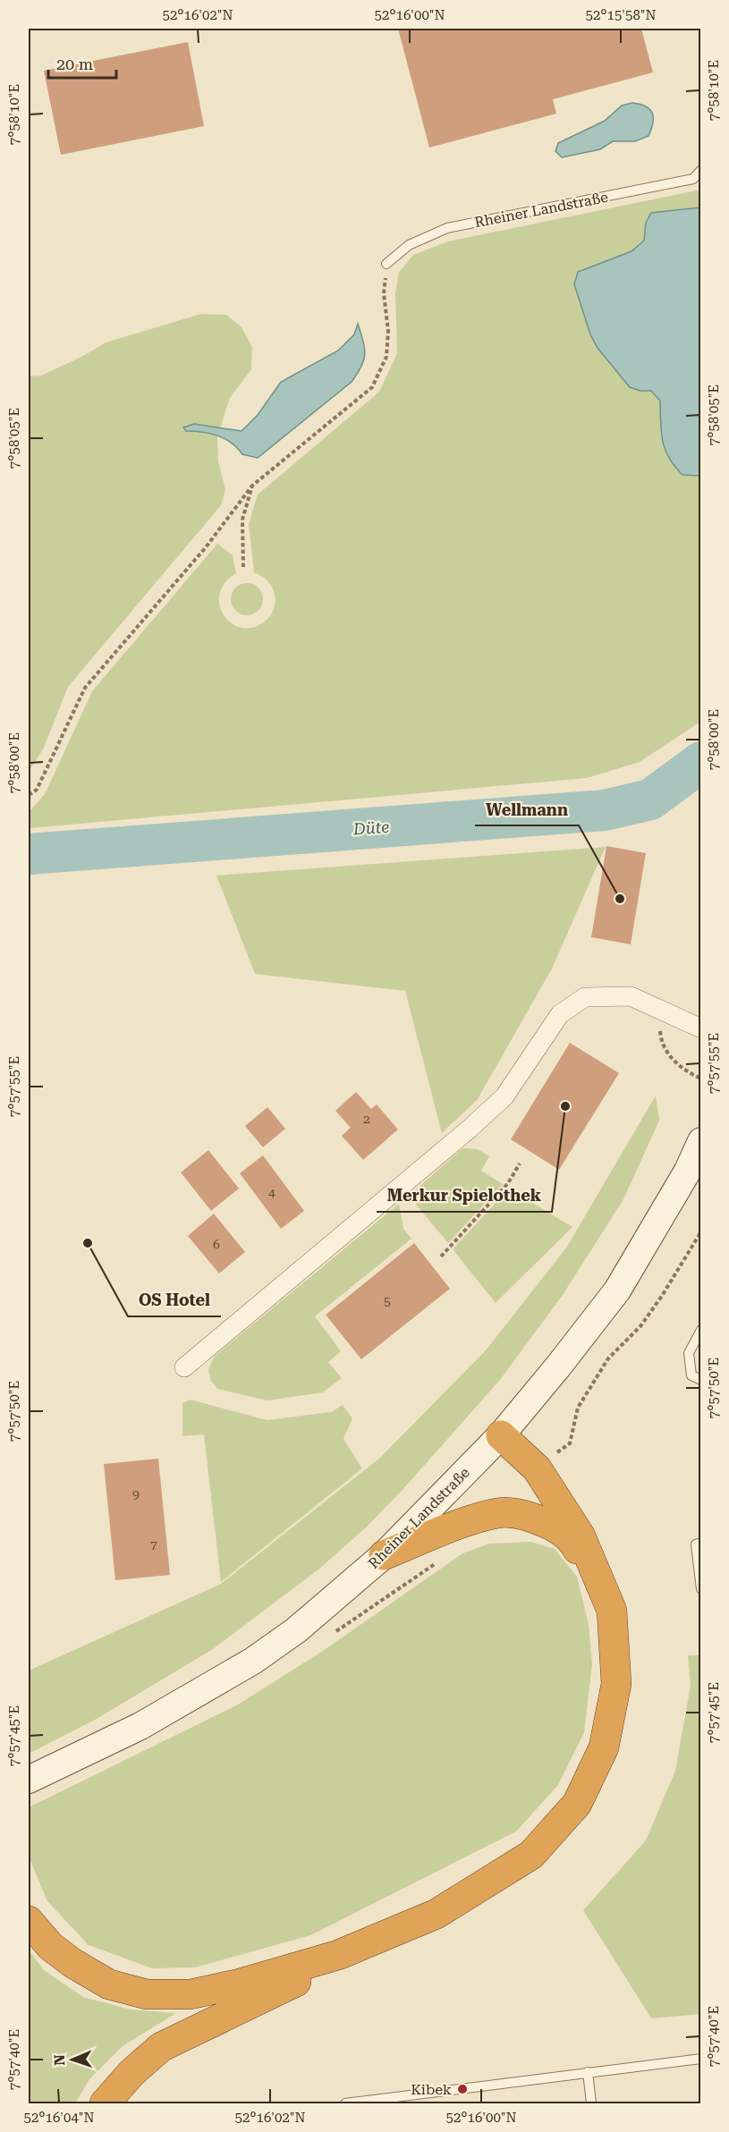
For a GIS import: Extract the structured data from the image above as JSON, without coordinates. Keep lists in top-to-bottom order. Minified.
{"streets":{"main road":["Rheiner Landstraße"]},"water":["Düte"],"places":["Wellmann","Merkur Spielothek","OS Hotel","Kibek"],"house_numbers":["2","4","6","5","9","7"],"scale_bar":"20 m","north":"left","coordinates":["52°16'02\"N","52°16'00\"N","52°15'58\"N","7°58'10\"E","7°58'05\"E","7°58'00\"E","7°57'55\"E","7°57'50\"E","7°57'45\"E","7°57'40\"E","52°16'04\"N"]}
